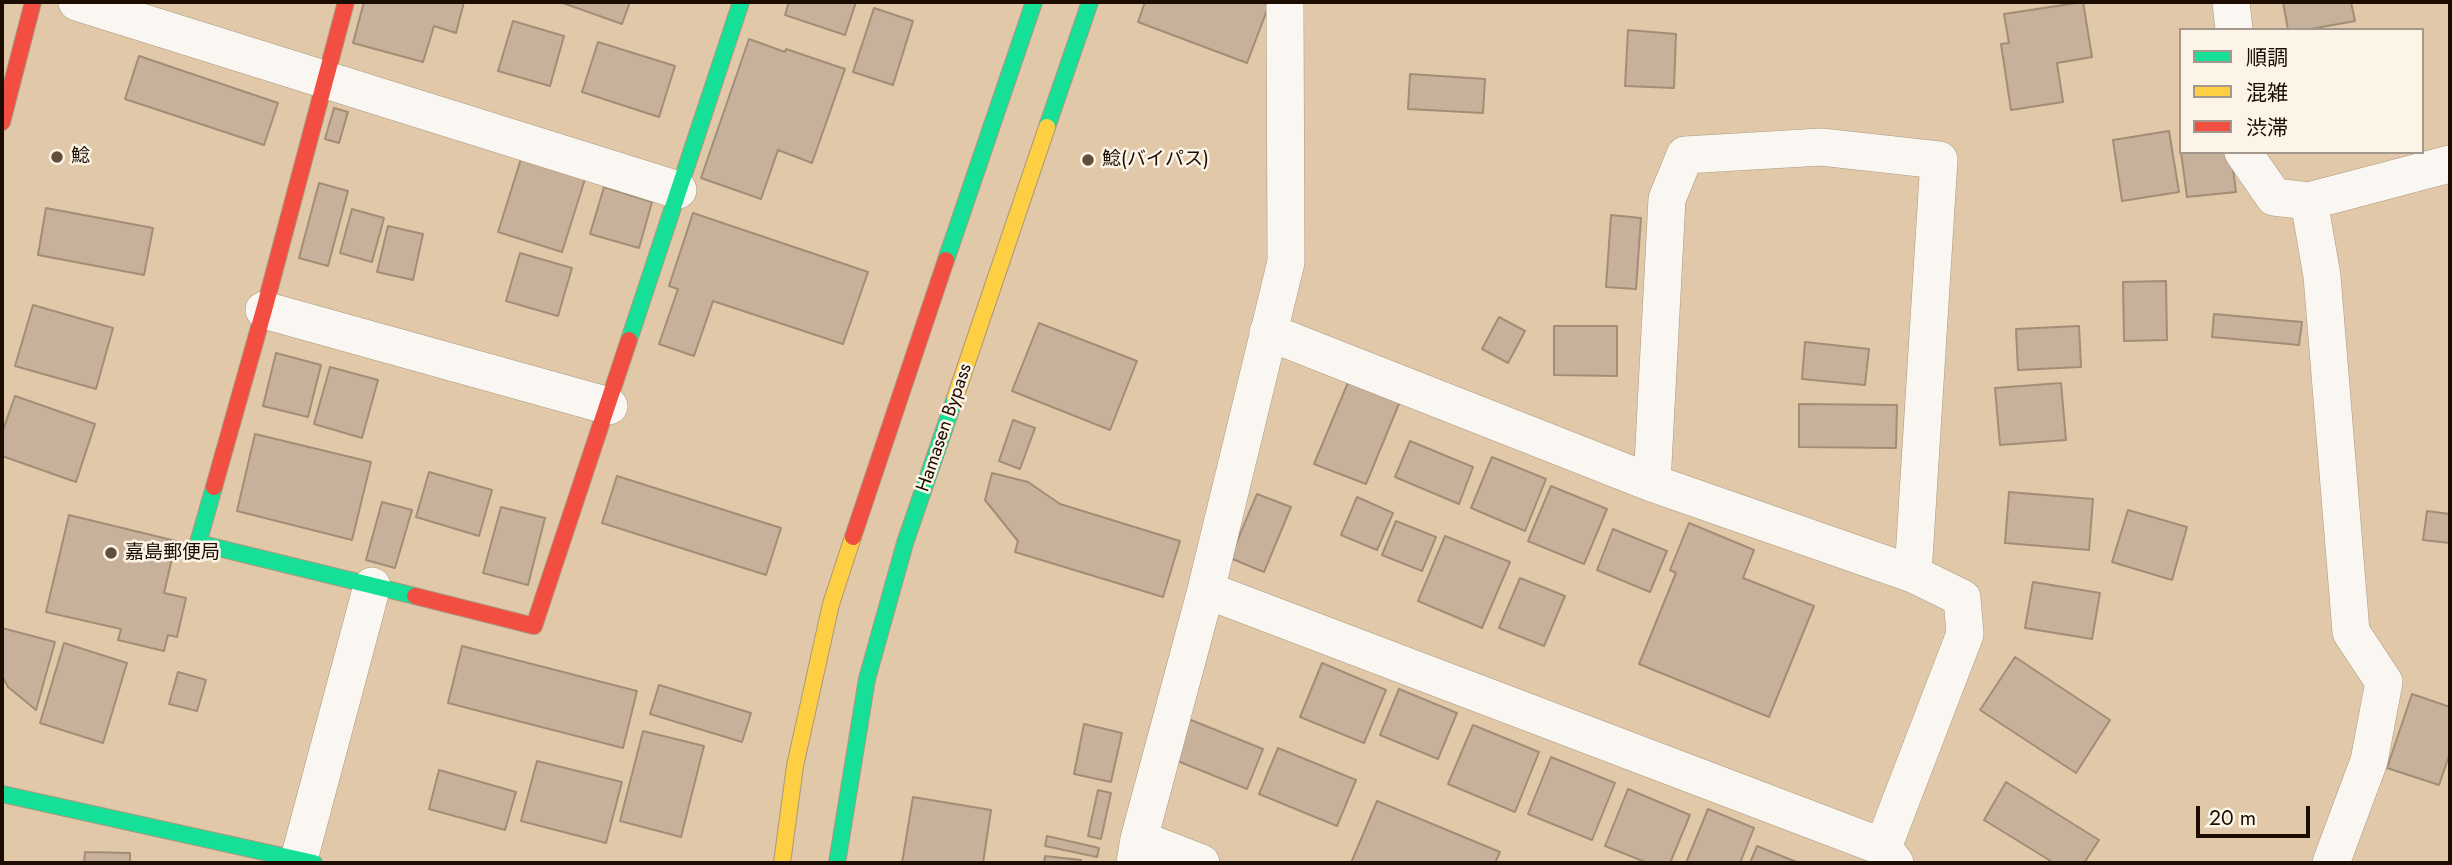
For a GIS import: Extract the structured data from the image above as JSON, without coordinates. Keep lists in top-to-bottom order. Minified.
{"streets":{"main road":["Hamasen Bypass"]},"places":["鯰","鯰(バイパス)","嘉島郵便局"],"legend":["順調","混雑","渋滞"],"scale_bar":"20 m"}
